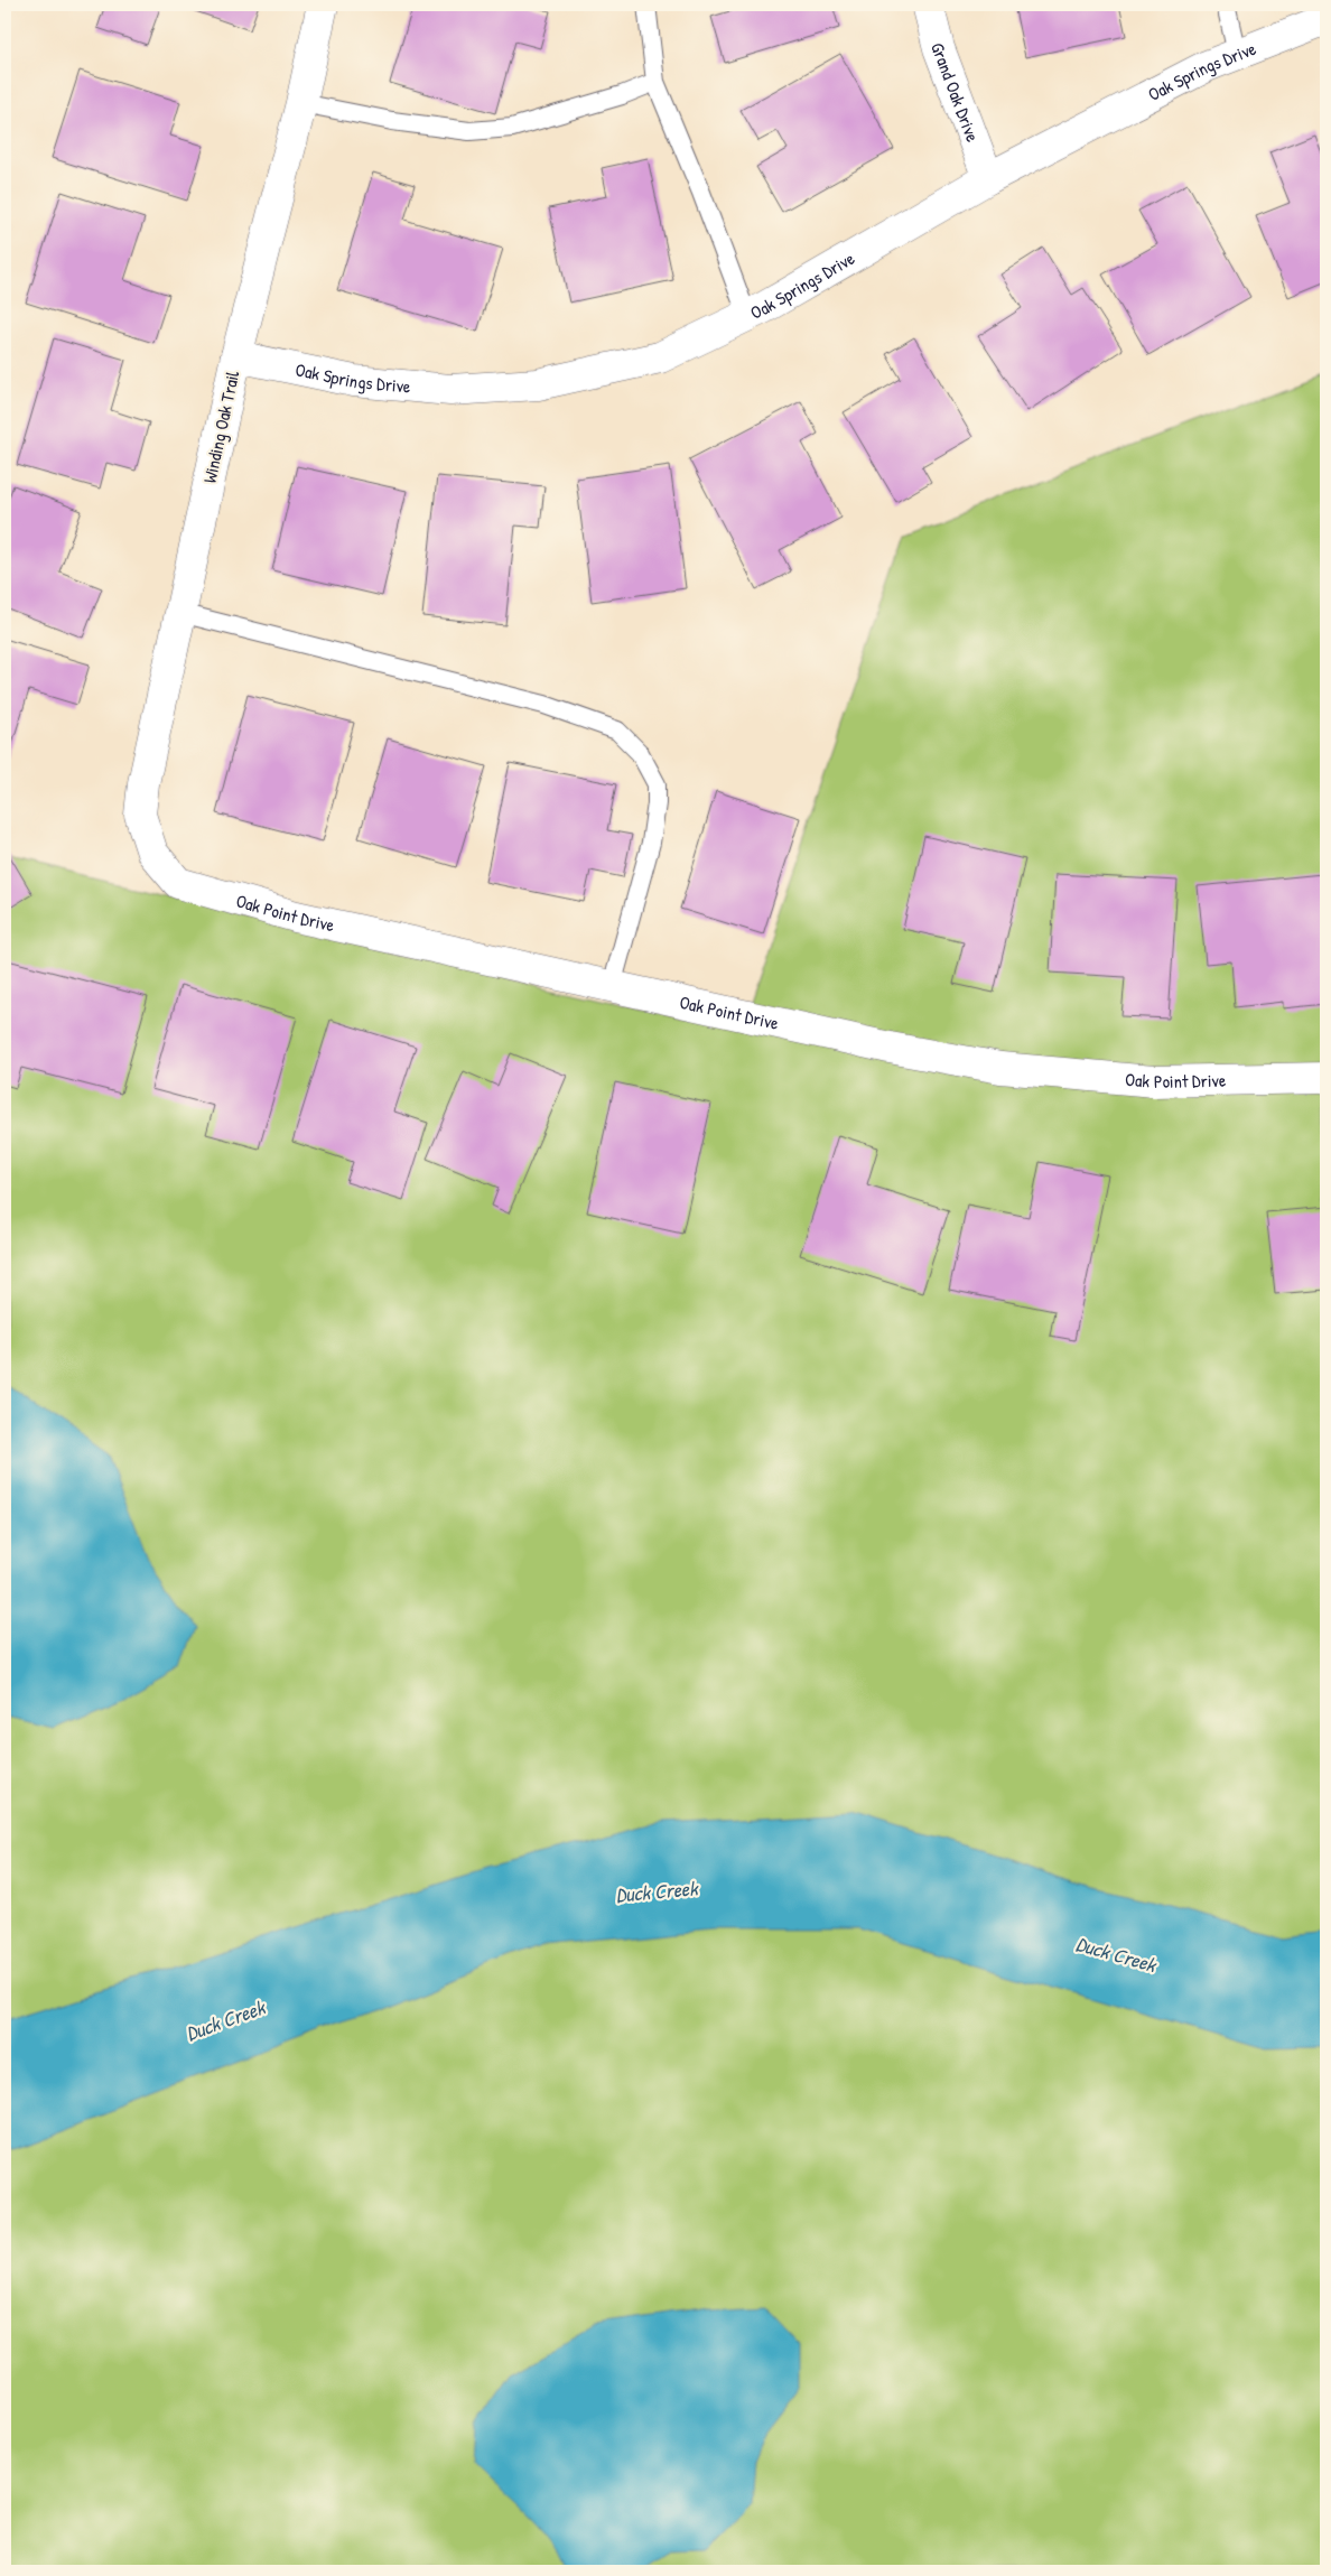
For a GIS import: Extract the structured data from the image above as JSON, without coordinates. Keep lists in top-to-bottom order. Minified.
{"streets":{"street":["Oak Springs Drive","Grand Oak Drive","Winding Oak Trail","Oak Point Drive"]},"crossings":[["Oak Springs Drive","Grand Oak Drive"],["Oak Springs Drive","Winding Oak Trail"],["Winding Oak Trail","Oak Point Drive"]],"water":["Duck Creek"]}
